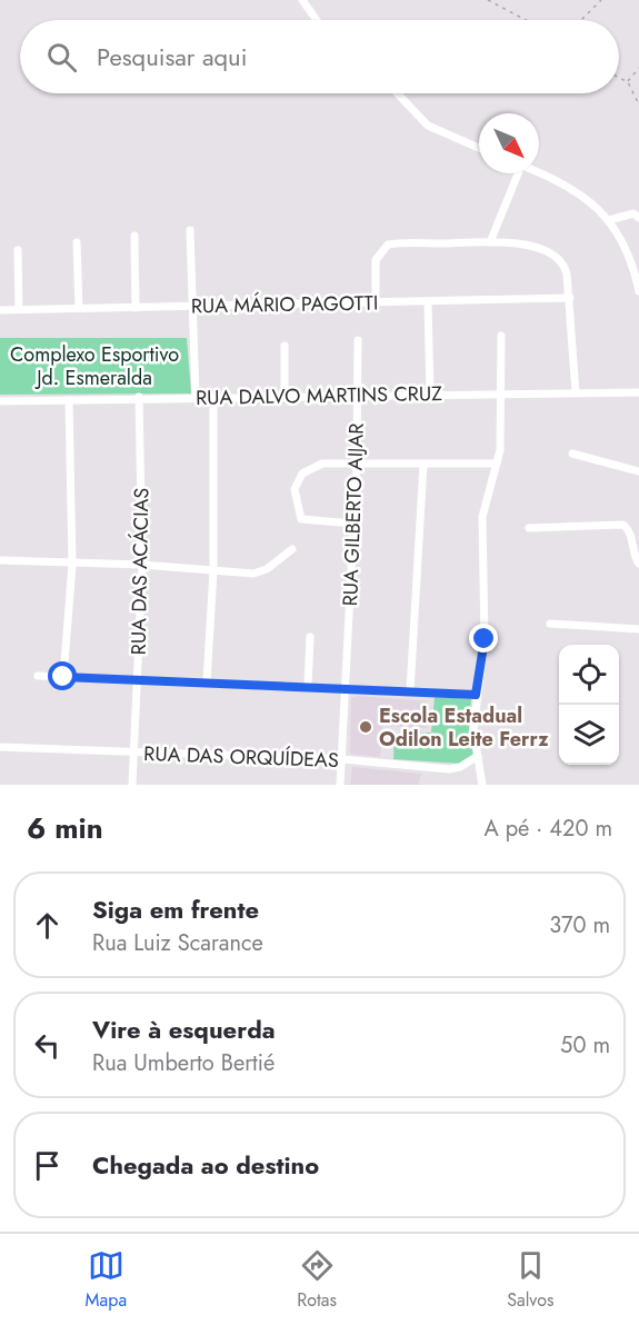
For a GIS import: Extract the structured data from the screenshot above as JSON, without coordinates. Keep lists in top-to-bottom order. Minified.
{"streets":{"street":["RUA MÁRIO PAGOTTI","RUA DALVO MARTINS CRUZ","RUA GILBERTO AIJAR","RUA DAS ACÁCIAS","RUA DAS ORQUÍDEAS"]},"crossings":[["RUA DALVO MARTINS CRUZ","RUA GILBERTO AIJAR"],["RUA DALVO MARTINS CRUZ","RUA DAS ACÁCIAS"],["RUA GILBERTO AIJAR","RUA DAS ORQUÍDEAS"],["RUA DAS ACÁCIAS","RUA DAS ORQUÍDEAS"]],"parks":["Complexo Esportivo Jd. Esmeralda"],"places":["Escola Estadual Odilon Leite Ferrz"],"north":"bottom right","page":{"search":"Pesquisar aqui","heading":["6 min","A pé · 420 m"],"list":[["Siga em frente","Rua Luiz Scarance","370 m"],["Vire à esquerda","Rua Umberto Bertié","50 m"],"Chegada ao destino"],"nav":["Mapa","Rotas","Salvos"]}}
